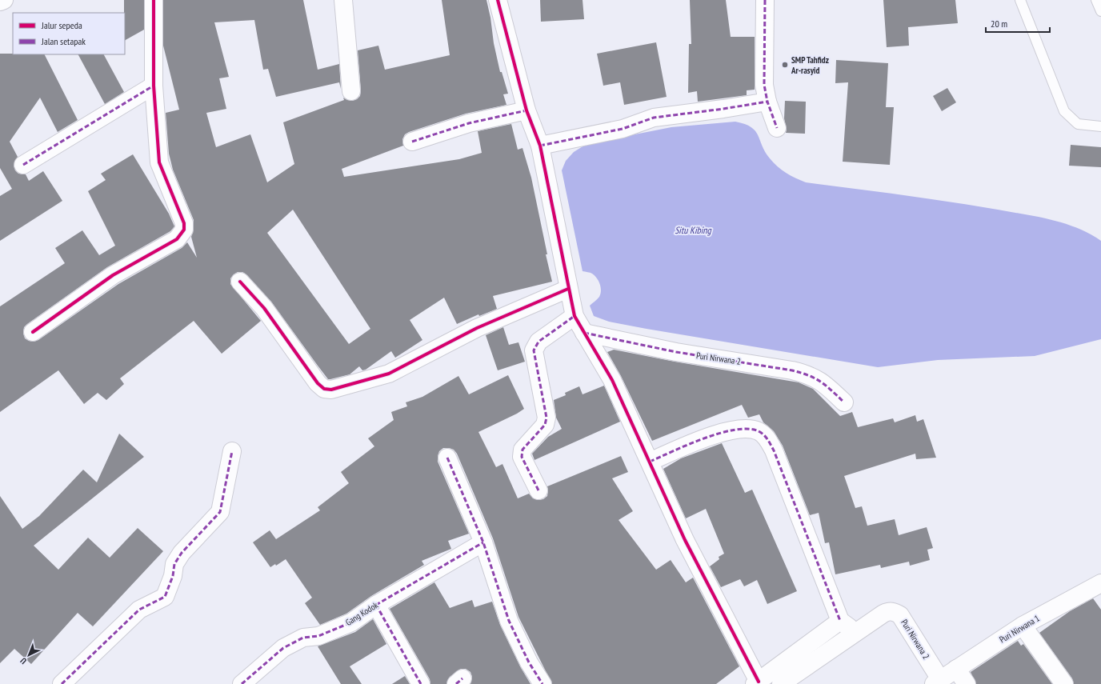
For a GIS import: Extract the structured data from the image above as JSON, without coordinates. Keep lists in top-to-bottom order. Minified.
{"streets":{"street":["Puri Nirwana 2","Gang Kodok","Puri Nirwana 1"]},"crossings":[["Puri Nirwana 2","Puri Nirwana 1"]],"water":["Situ Kibing"],"places":["SMP Tahfidz Ar-rasyid"],"legend":["Jalur sepeda","Jalan setapak"],"scale_bar":"20 m","north":"bottom left"}
